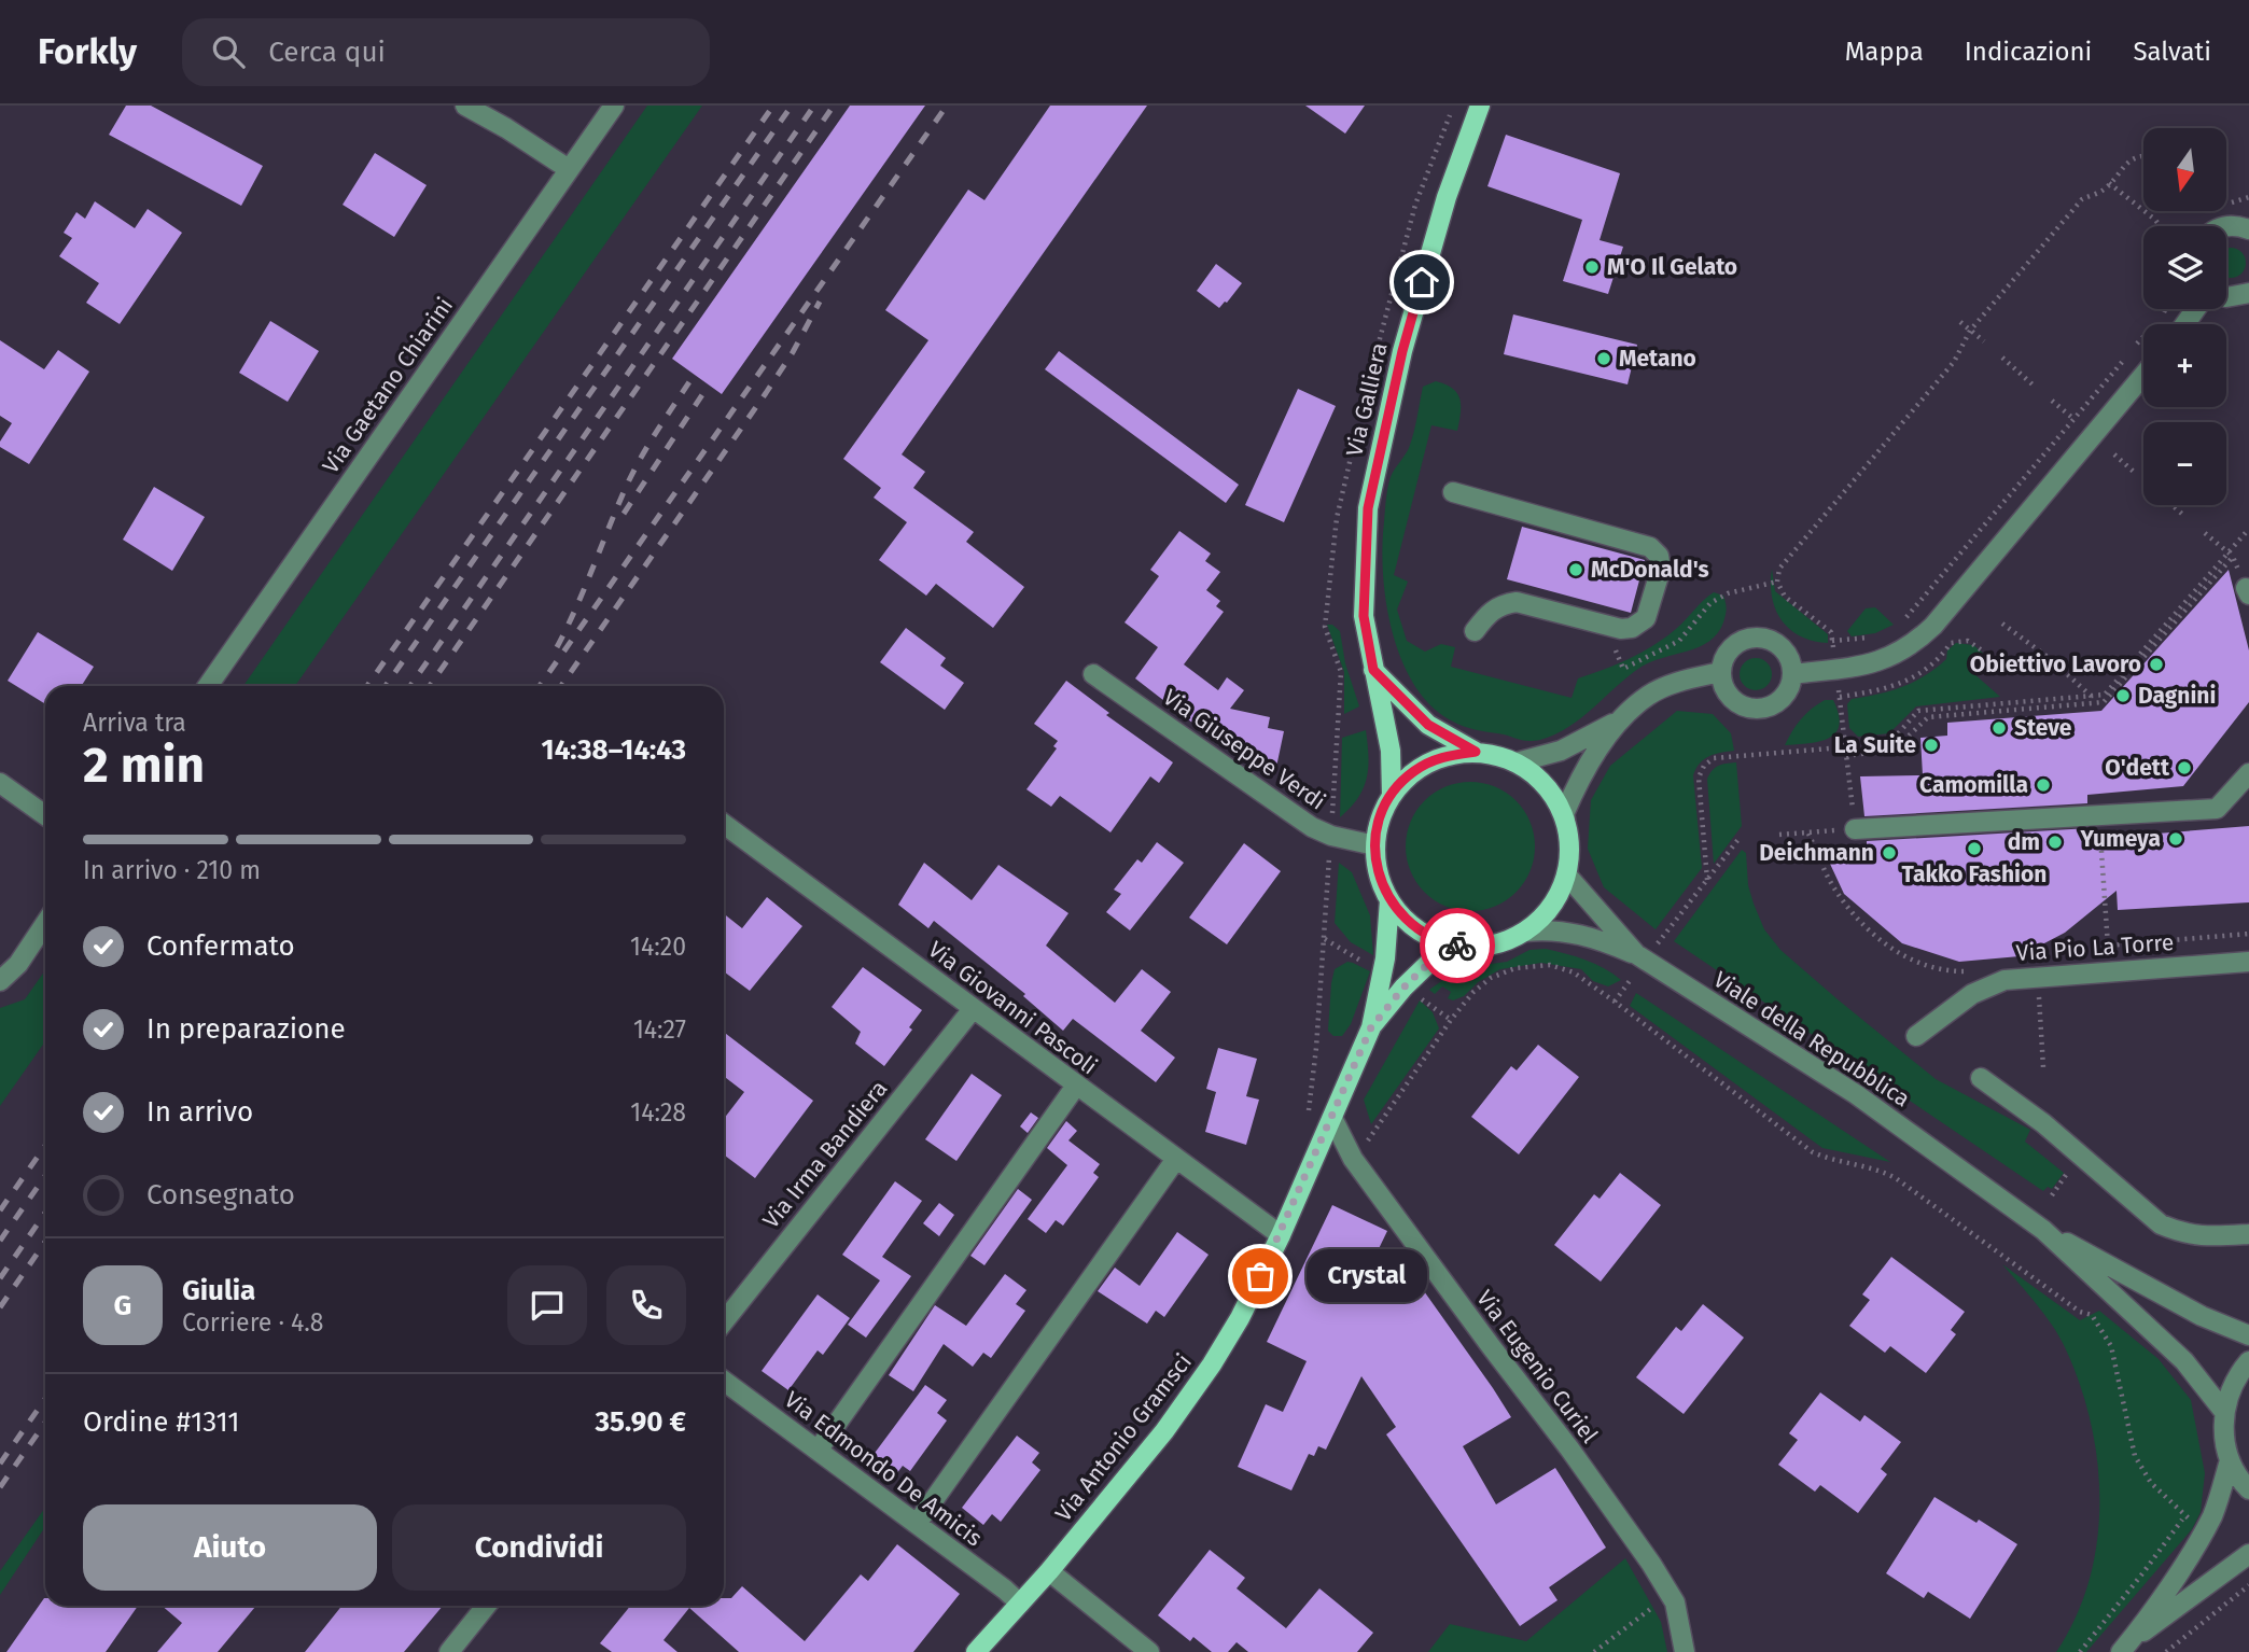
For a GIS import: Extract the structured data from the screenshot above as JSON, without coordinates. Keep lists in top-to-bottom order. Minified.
{"streets":{"main road":["Via Galliera","Via Antonio Gramsci"],"street":["Via Gaetano Chiarini","Via Giuseppe Verdi","Via Pio La Torre","Via Giovanni Pascoli","Viale della Repubblica","Via Irma Bandiera","Via Eugenio Curiel","Via Edmondo De Amicis"]},"crossings":[["Via Galliera","Via Giuseppe Verdi"],["Via Galliera","Viale della Repubblica"],["Via Galliera","Via Antonio Gramsci"],["Via Giuseppe Verdi","Viale della Repubblica"],["Via Giuseppe Verdi","Via Antonio Gramsci"],["Via Giovanni Pascoli","Via Irma Bandiera"],["Via Giovanni Pascoli","Via Antonio Gramsci"],["Viale della Repubblica","Via Antonio Gramsci"],["Via Eugenio Curiel","Via Antonio Gramsci"],["Via Antonio Gramsci","Via Edmondo De Amicis"]],"places":["M'O Il Gelato","Metano","McDonald's","Obiettivo Lavoro","Dagnini","Steve","La Suite","O'dett","Camomilla","Yumeya","dm","Takko Fashion","Deichmann","Crystal"],"north":"bottom","page":{"header":"Forkly","search":"Cerca qui","nav":["Mappa","Indicazioni","Salvati"],"map_buttons":["+","−"],"heading":["2 min","Arriva tra","14:38–14:43"],"panel":["Giulia","Corriere · 4.8","Ordine #1311","35.90 €"],"bar":"In arrivo · 210 m","list":[["Confermato","14:20"],["In preparazione","14:27"],["In arrivo","14:28"],"Consegnato"],"bubble":"Crystal","round":"G","buttons":["Aiuto","Condividi"]}}
